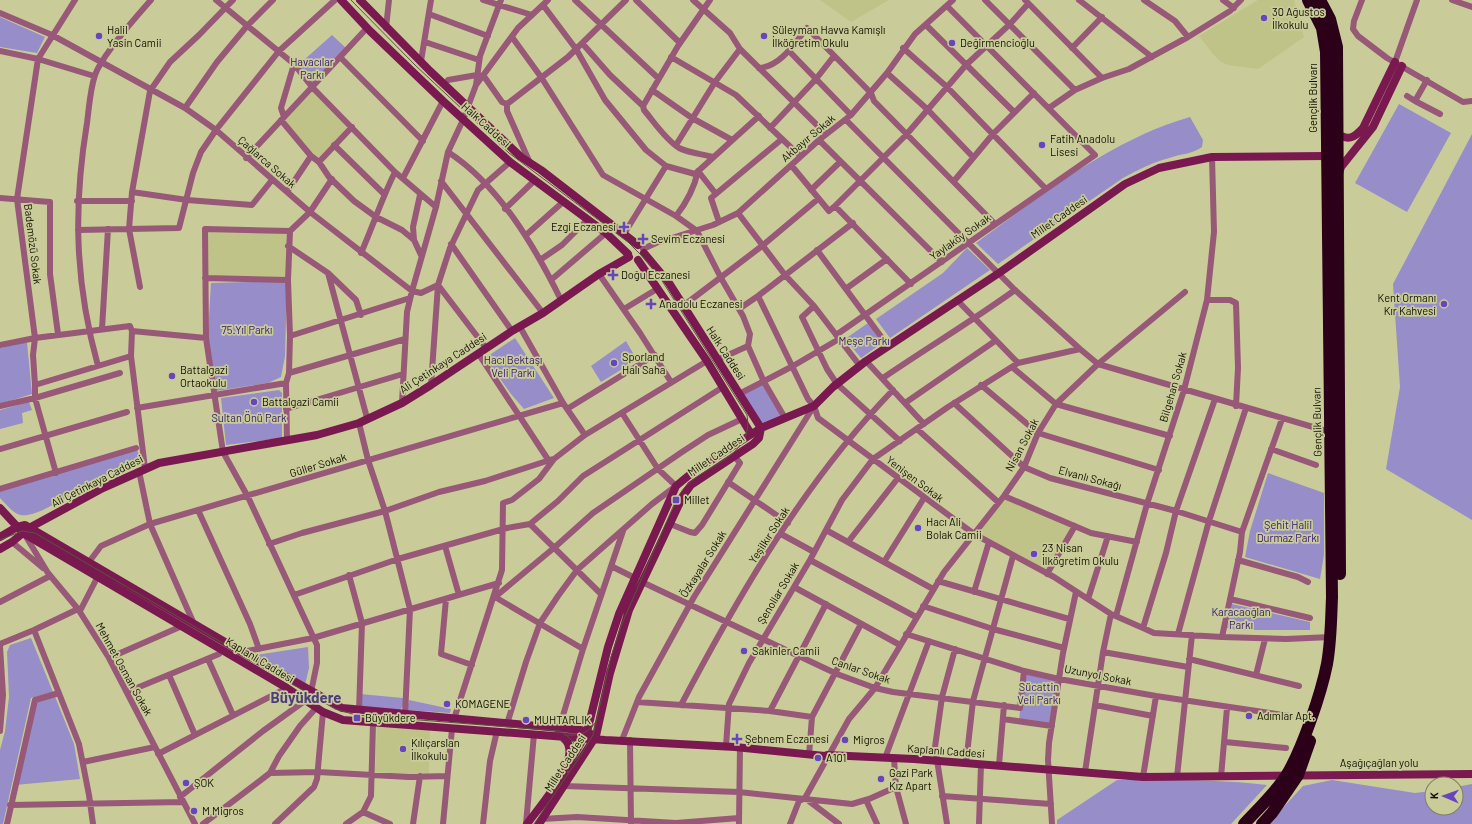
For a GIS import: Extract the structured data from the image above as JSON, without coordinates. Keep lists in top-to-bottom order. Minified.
{"streets":{"highway":["Gençlik Bulvarı"],"main road":["Halk Caddesi","Millet Caddesi","Ali Çetinkaya Caddesi","Kaplanlı Caddesi","Aşağıçağlan yolu"],"street":["Akbayır Sokak","Çağlarca Sokak","Yaylaköy Sokak","Bademözü Sokak","Bilgehan Sokak","Nisan Sokak","Güller Sokak","Elvanlı Sokağı","Yenişen Sokak","Yeşilkır Sokak","Özkayalar Sokak","Şenollar Sokak","Mehmet Osman Sokak","Canlar Sokak","Uzunyol Sokak"]},"crossings":[["Gençlik Bulvarı","Millet Caddesi"],["Gençlik Bulvarı","Yenişen Sokak"],["Gençlik Bulvarı","Kaplanlı Caddesi"],["Gençlik Bulvarı","Aşağıçağlan yolu"],["Halk Caddesi","Akbayır Sokak"],["Halk Caddesi","Millet Caddesi"],["Halk Caddesi","Yaylaköy Sokak"],["Halk Caddesi","Ali Çetinkaya Caddesi"],["Akbayır Sokak","Ali Çetinkaya Caddesi"],["Millet Caddesi","Bilgehan Sokak"],["Millet Caddesi","Yenişen Sokak"],["Millet Caddesi","Özkayalar Sokak"],["Millet Caddesi","Kaplanlı Caddesi"],["Millet Caddesi","Canlar Sokak"],["Yaylaköy Sokak","Yenişen Sokak"],["Ali Çetinkaya Caddesi","Kaplanlı Caddesi"],["Ali Çetinkaya Caddesi","Mehmet Osman Sokak"],["Bilgehan Sokak","Elvanlı Sokağı"],["Bilgehan Sokak","Yenişen Sokak"],["Bilgehan Sokak","Kaplanlı Caddesi"],["Bilgehan Sokak","Uzunyol Sokak"],["Nisan Sokak","Elvanlı Sokağı"],["Nisan Sokak","Yenişen Sokak"],["Nisan Sokak","Kaplanlı Caddesi"],["Nisan Sokak","Canlar Sokak"],["Nisan Sokak","Uzunyol Sokak"],["Güller Sokak","Kaplanlı Caddesi"],["Yenişen Sokak","Yeşilkır Sokak"],["Yenişen Sokak","Özkayalar Sokak"],["Yenişen Sokak","Şenollar Sokak"],["Yeşilkır Sokak","Canlar Sokak"],["Özkayalar Sokak","Kaplanlı Caddesi"],["Özkayalar Sokak","Canlar Sokak"],["Şenollar Sokak","Kaplanlı Caddesi"],["Şenollar Sokak","Canlar Sokak"],["Kaplanlı Caddesi","Mehmet Osman Sokak"],["Kaplanlı Caddesi","Aşağıçağlan yolu"],["Canlar Sokak","Uzunyol Sokak"]],"districts":["Büyükdere"],"parks":["Havacılar Parkı","75.Yıl Parkı","Meşe Parkı","Hacı Bektaşı Veli Parkı","Sultan Önü Park","Şehit Halil Durmaz Parkı","Karacaoğlan Parkı","Sücattin Veli Parkı"],"places":{"other":["30 Ağustos İlkokulu","Halil Yasin Camii","Süleyman Havva Kamışlı İlköğretim Okulu","Değirmencioğlu","Fatih Anadolu Lisesi","Kent Ormanı Kır Kahvesi","Sporland Halı Saha","Battalgazi Ortaokulu","Battalgazi Camii","Hacı Ali Bolak Camii","23 Nisan İlkögretim Okulu","Sakinler Camii","KOMAGENE","Adımlar Apt.","MUHTARLIK","Migros","Kılıçarslan İlkokulu","A101","Gazi Park Kız Apart","ŞOK","M Migros"],"health":["Ezgi Eczanesi","Sevim Eczanesi","Doğu Eczanesi","Anadolu Eczanesi","Şebnem Eczanesi"],"transit":["Millet","Büyükdere"]},"north":"left"}
